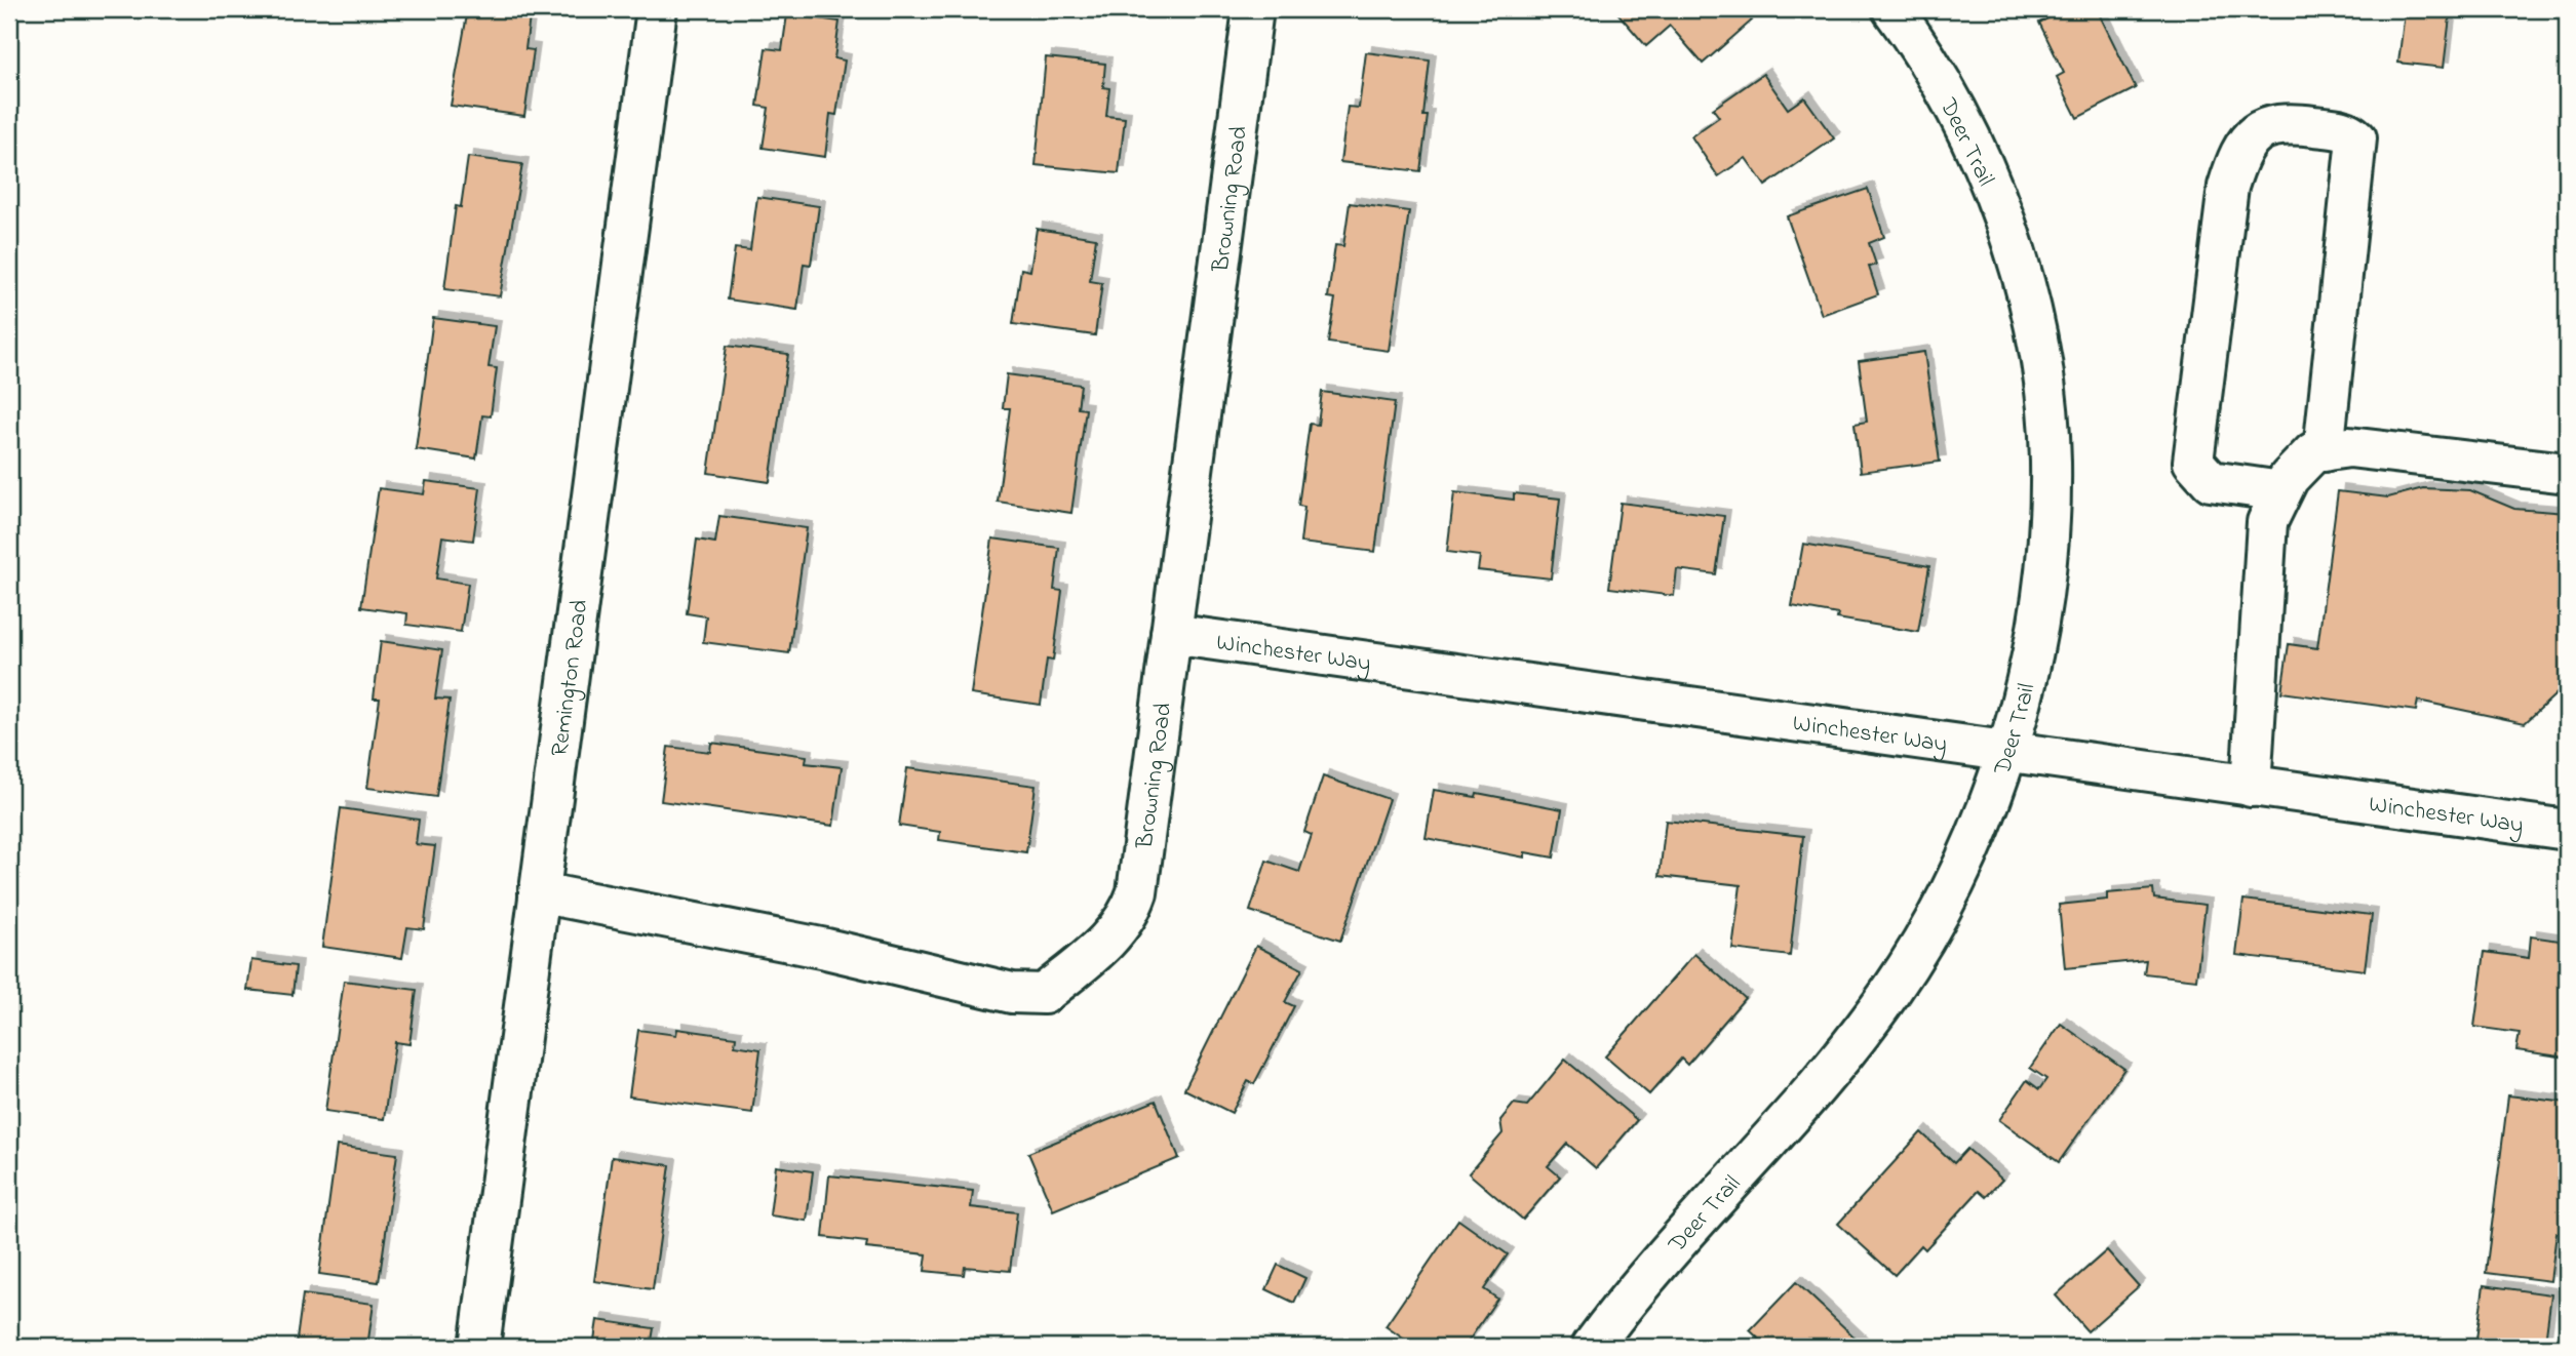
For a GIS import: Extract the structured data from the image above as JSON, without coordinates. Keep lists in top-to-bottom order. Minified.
{"streets":{"street":["Deer Trail","Browning Road","Winchester Way","Remington Road"]},"crossings":[["Deer Trail","Winchester Way"],["Browning Road","Winchester Way"],["Browning Road","Remington Road"]]}
